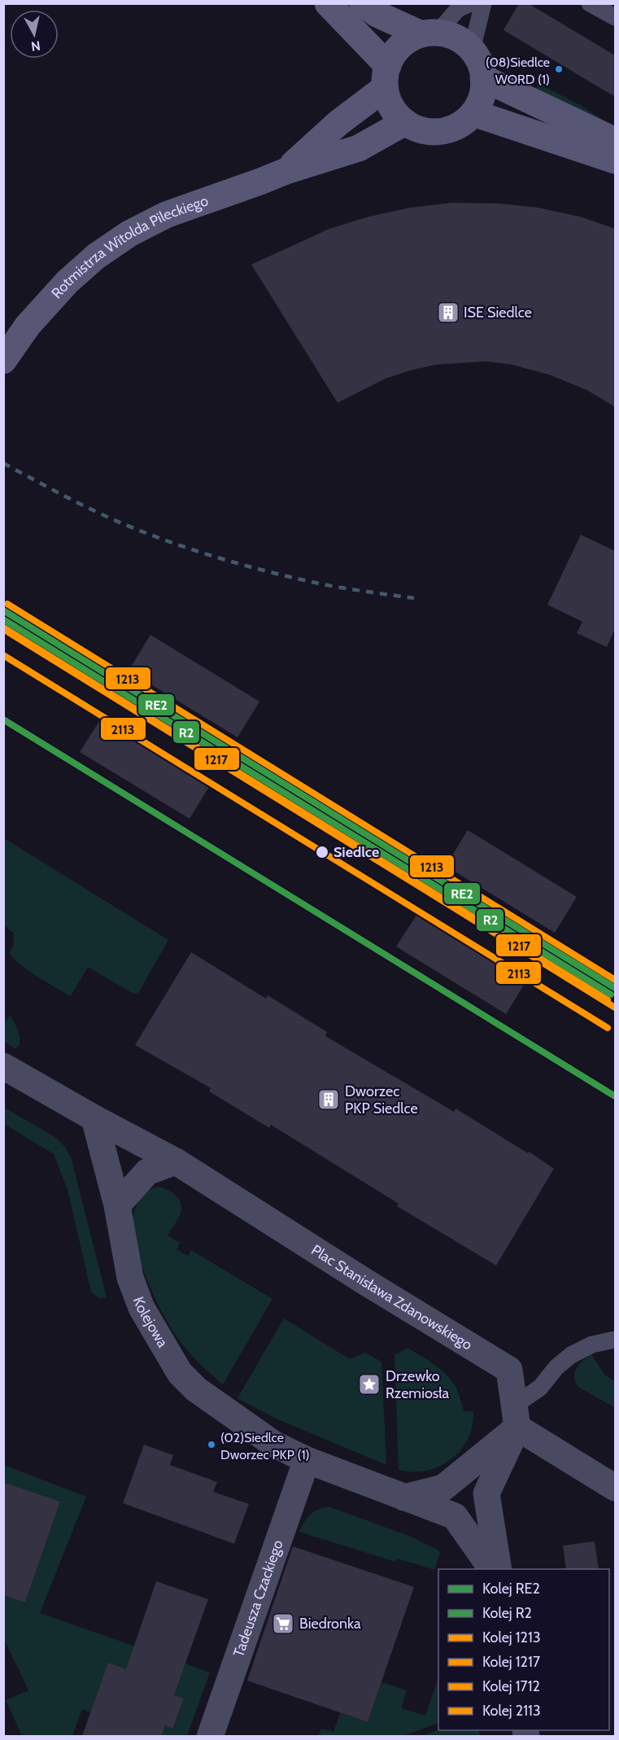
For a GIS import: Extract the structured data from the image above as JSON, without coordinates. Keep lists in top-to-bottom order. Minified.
{"streets":{"main road":["Rotmistrza Witolda Pileckiego"],"street":["Plac Stanisława Zdanowskiego","Kolejowa","Tadeusza Czackiego"]},"crossings":[["Plac Stanisława Zdanowskiego","Kolejowa"],["Kolejowa","Tadeusza Czackiego"]],"places":{"other":["(08)Siedlce WORD (1)","Siedlce","(02)Siedlce Dworzec PKP (1)"],"building":["ISE Siedlce","Dworzec PKP Siedlce"],"place":["Drzewko Rzemiosła"],"supermarket":["Biedronka"]},"lines":["rail line 1213","rail line RE2","rail line R2","rail line 1217","rail line 1712","rail line 2113"],"legend":["Kolej RE2","Kolej R2","Kolej 1213","Kolej 1217","Kolej 1712","Kolej 2113"],"north":"bottom"}
